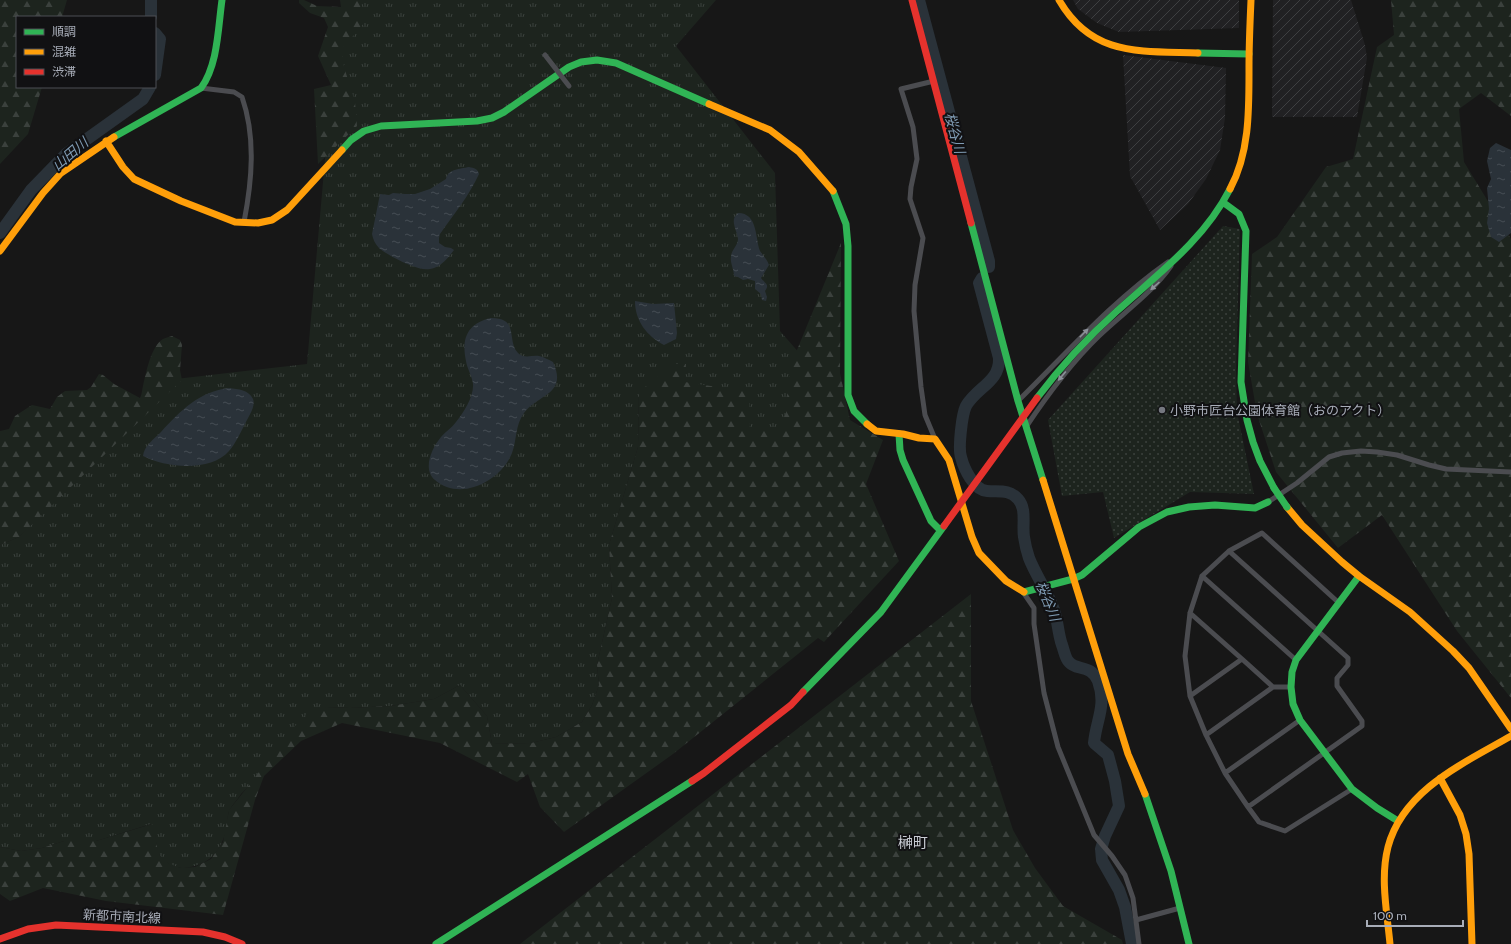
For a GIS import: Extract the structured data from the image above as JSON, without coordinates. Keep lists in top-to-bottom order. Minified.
{"streets":{"street":["新都市南北線"]},"districts":["榊町"],"water":["桜谷川","山田川"],"places":["小野市匠台公園体育館（おのアクト）"],"legend":["順調","混雑","渋滞"],"scale_bar":"100 m"}
